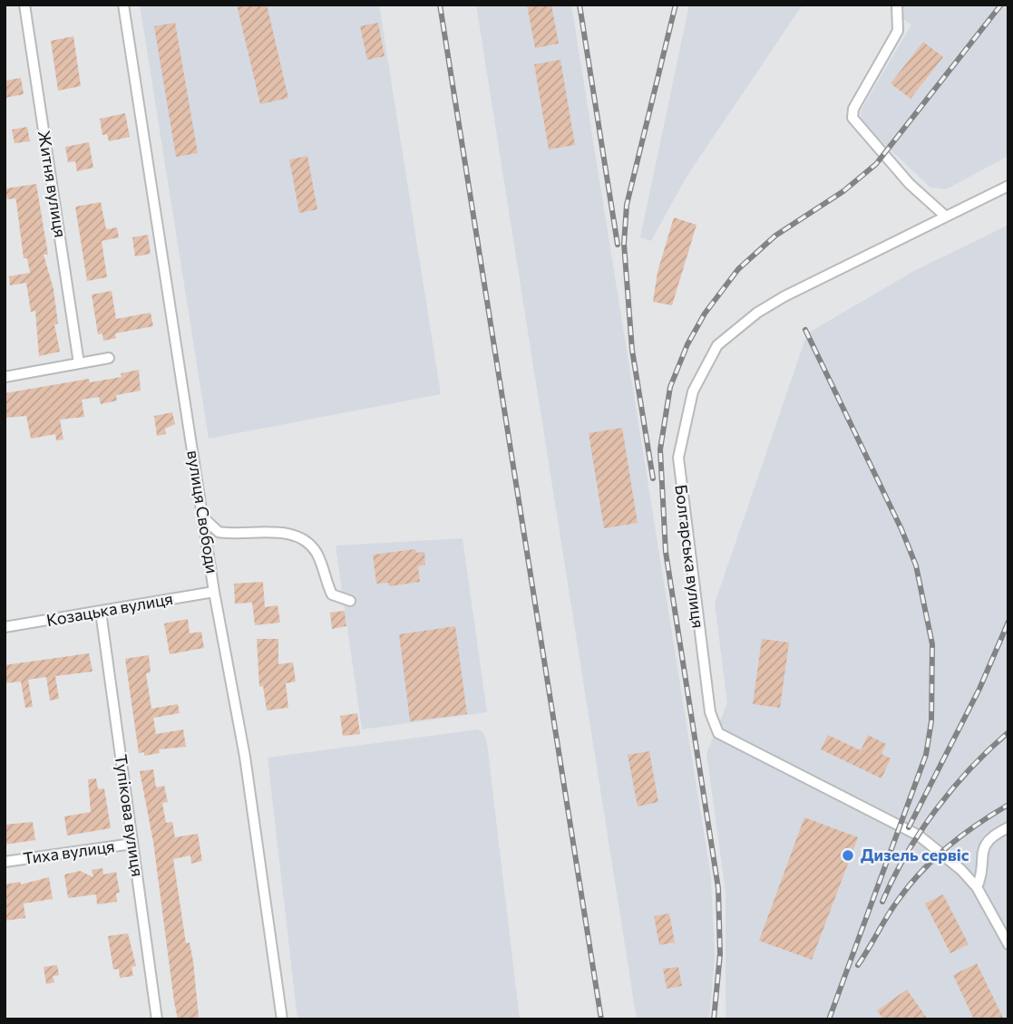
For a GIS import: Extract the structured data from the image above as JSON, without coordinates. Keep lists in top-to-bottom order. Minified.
{"streets":{"street":["Житня вулиця","вулиця Свободи","Болгарська вулиця","Козацька вулиця","Тупікова вулиця","Тиха вулиця"]},"crossings":[["вулиця Свободи","Козацька вулиця"],["Козацька вулиця","Тупікова вулиця"],["Тупікова вулиця","Тиха вулиця"]],"places":["Дизель сервіс"]}
